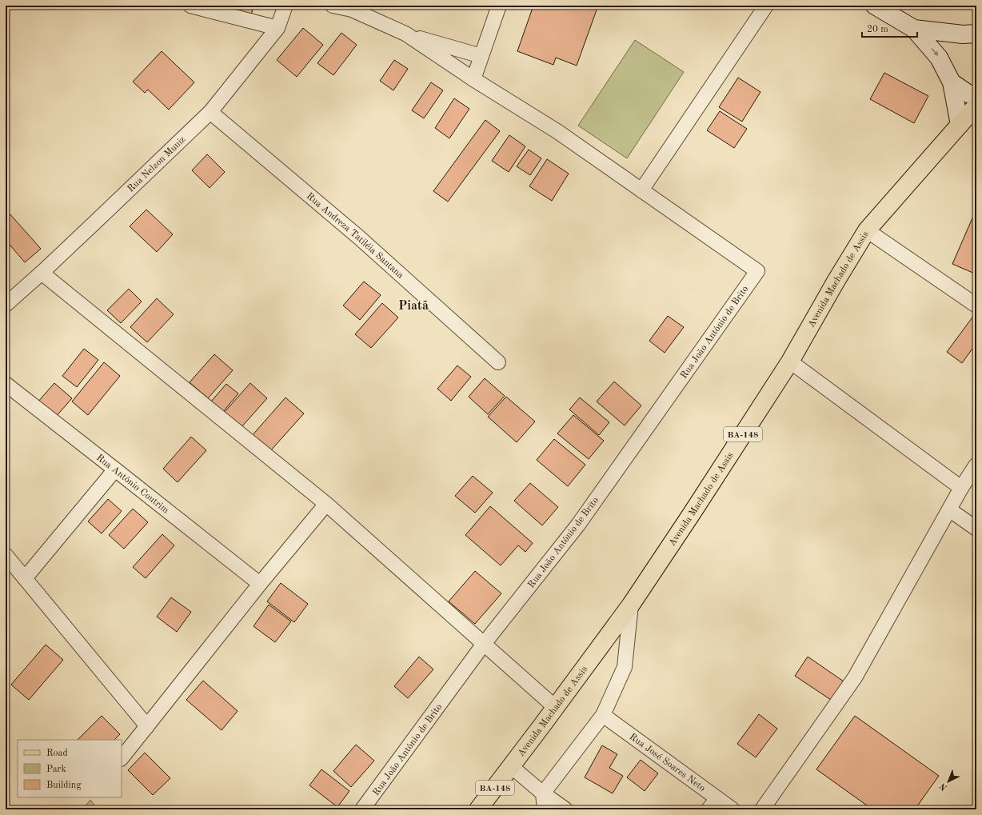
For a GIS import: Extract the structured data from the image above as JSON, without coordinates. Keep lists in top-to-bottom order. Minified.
{"streets":{"main road":["Avenida Machado de Assis","BA-148"],"street":["Rua Nelson Muniz","Rua Andreza Tatiléia Santana","Rua João Antônio de Brito","Rua Antônio Coutrim","Rua José Soares Neto"]},"crossings":[["Rua Nelson Muniz","Rua Andreza Tatiléia Santana"],["Avenida Machado de Assis","BA-148"]],"districts":["Piatã"],"legend":["Road","Park","Building"],"scale_bar":"20 m","north":"bottom left"}
